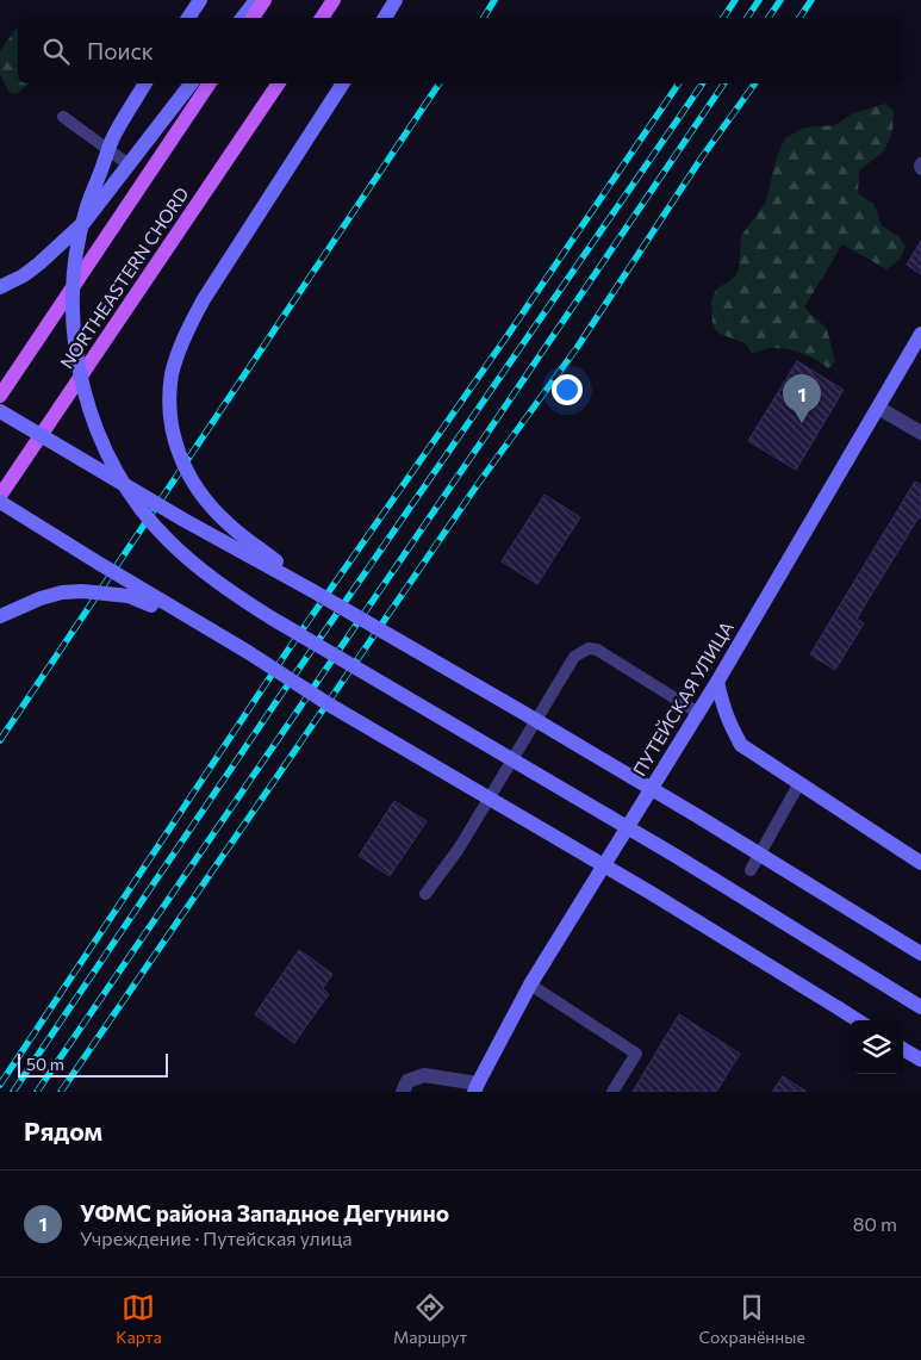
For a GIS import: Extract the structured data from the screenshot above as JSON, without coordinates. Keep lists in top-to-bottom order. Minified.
{"streets":{"main road":["NORTHEASTERN CHORD","ПУТЕЙСКАЯ УЛИЦА"]},"scale_bar":"50 m","page":{"search":"Поиск","pins":"1","scale":"50 m","heading":"Рядом","list":[{"mark":"1","name":"УФМС района Западное Дегунино","note":"Учреждение · Путейская улица","value":"80 m"}],"nav":["Карта","Маршрут","Сохранённые"]}}
